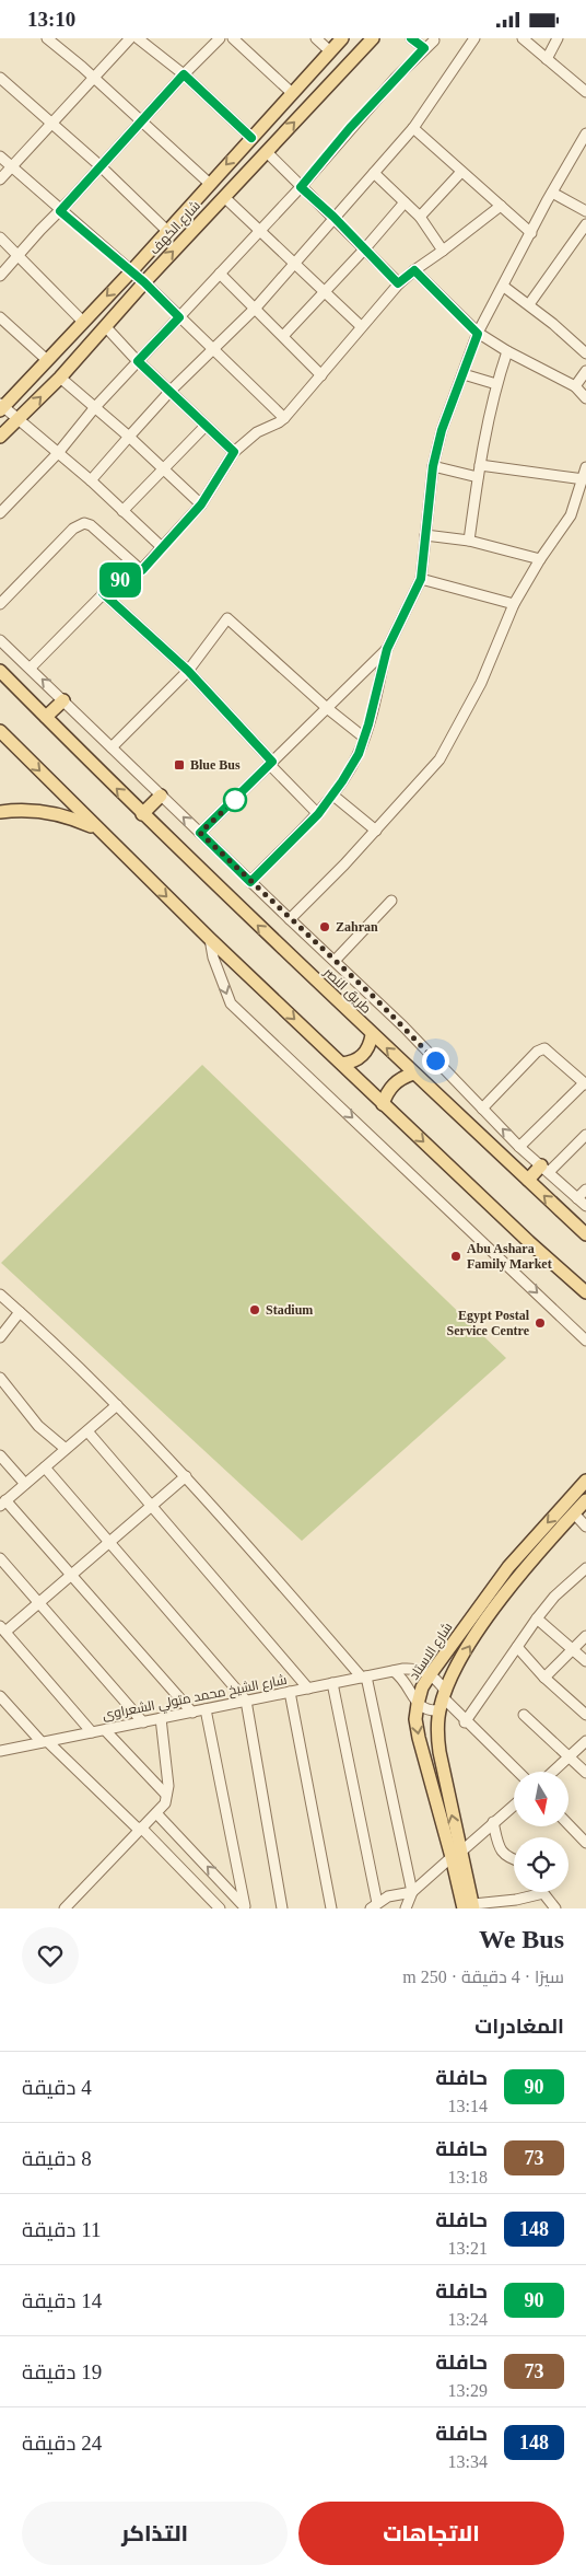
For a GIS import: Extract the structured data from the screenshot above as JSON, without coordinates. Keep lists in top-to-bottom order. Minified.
{"streets":{"main road":["شارع الكهف","طريق النصر","شارع الاستاد"],"street":["شارع الشيخ محمد متولي الشعراوى"]},"crossings":[["شارع الاستاد","شارع الشيخ محمد متولي الشعراوى"]],"places":{"transit":["Blue Bus"],"other":["Zahran","Abu Ashara Family Market","Stadium","Egypt Postal Service Centre"]},"lines":["bus line 90"],"north":"bottom","page":{"status":"13:10","on_map":"90","heading":[["We Bus","سيرًا · 4 دقيقة · 250 m"],"المغادرات"],"list":[{"mark":"90","name":"حافلة","note":"13:14","value":"4 دقيقة"},{"mark":"73","name":"حافلة","note":"13:18","value":"8 دقيقة"},{"mark":"148","name":"حافلة","note":"13:21","value":"11 دقيقة"},{"mark":"90","name":"حافلة","note":"13:24","value":"14 دقيقة"},{"mark":"73","name":"حافلة","note":"13:29","value":"19 دقيقة"},{"mark":"148","name":"حافلة","note":"13:34","value":"24 دقيقة"}],"buttons":["الاتجاهات","التذاكر"]}}
